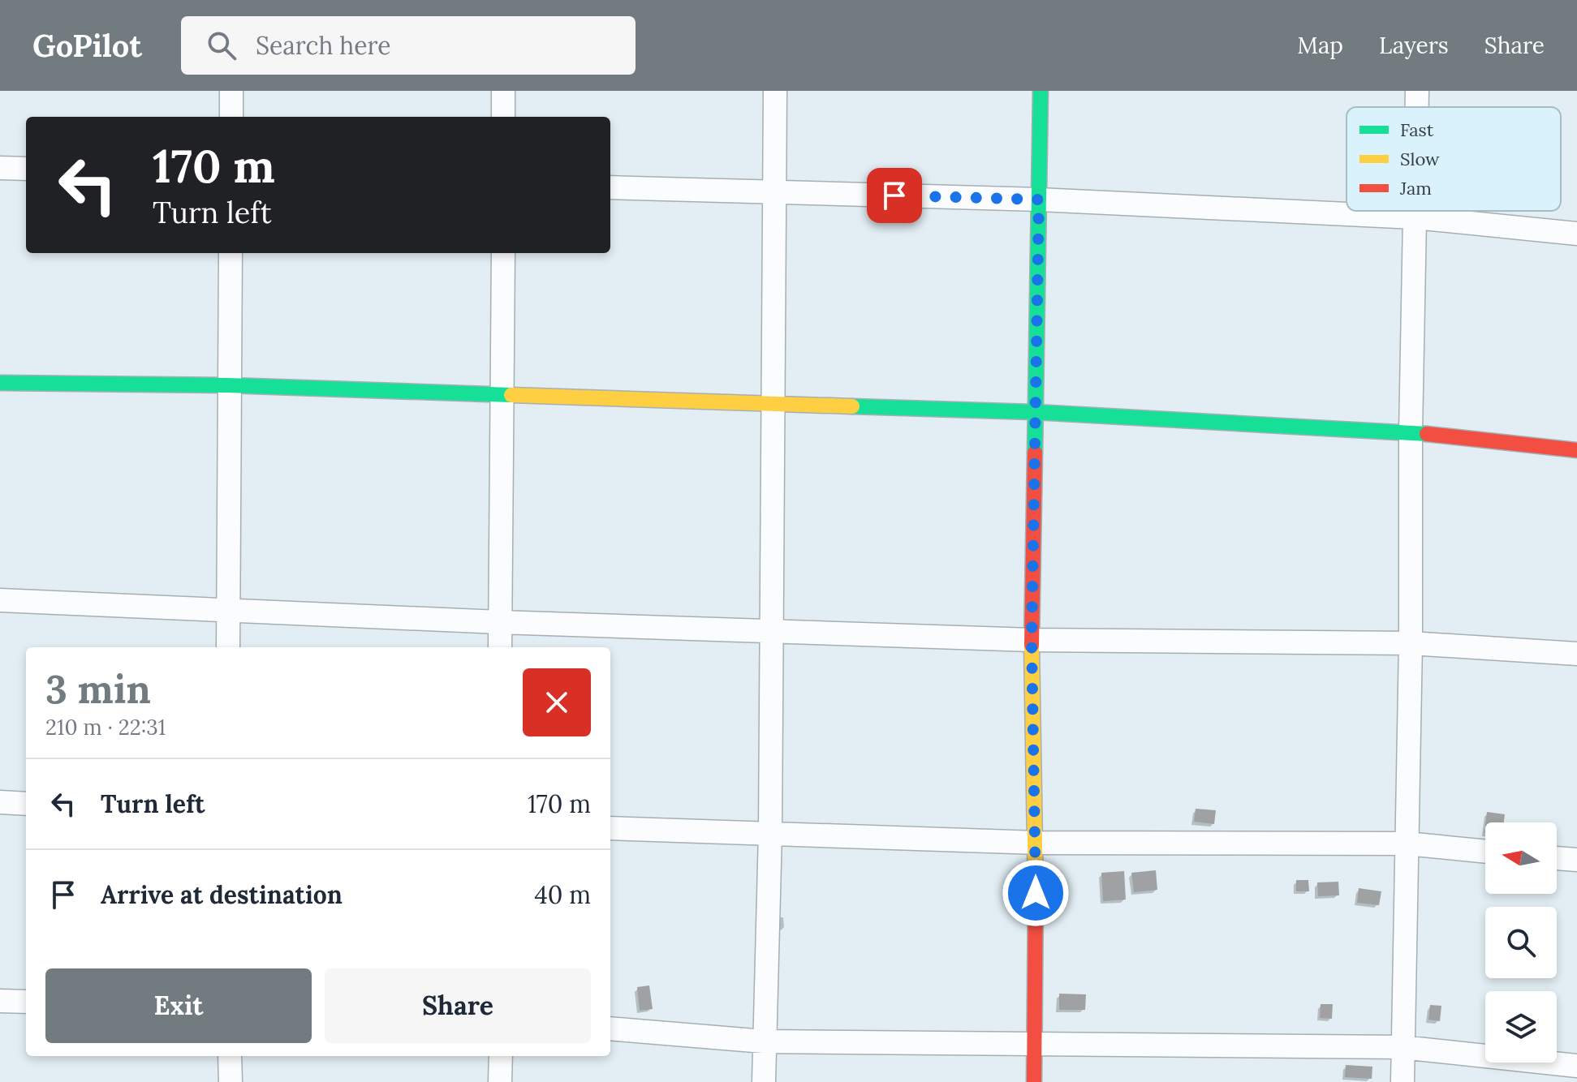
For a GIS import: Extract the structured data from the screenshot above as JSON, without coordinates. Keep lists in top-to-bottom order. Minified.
{"legend":["Fast","Slow","Jam"],"north":"left","page":{"header":"GoPilot","search":"Search here","nav":["Map","Layers","Share"],"turn":["170 m","Turn left"],"heading":["3 min","210 m · 22:31"],"list":[{"name":"Turn left","value":"170 m"},{"name":"Arrive at destination","value":"40 m"}],"buttons":["Exit","Share"]}}
